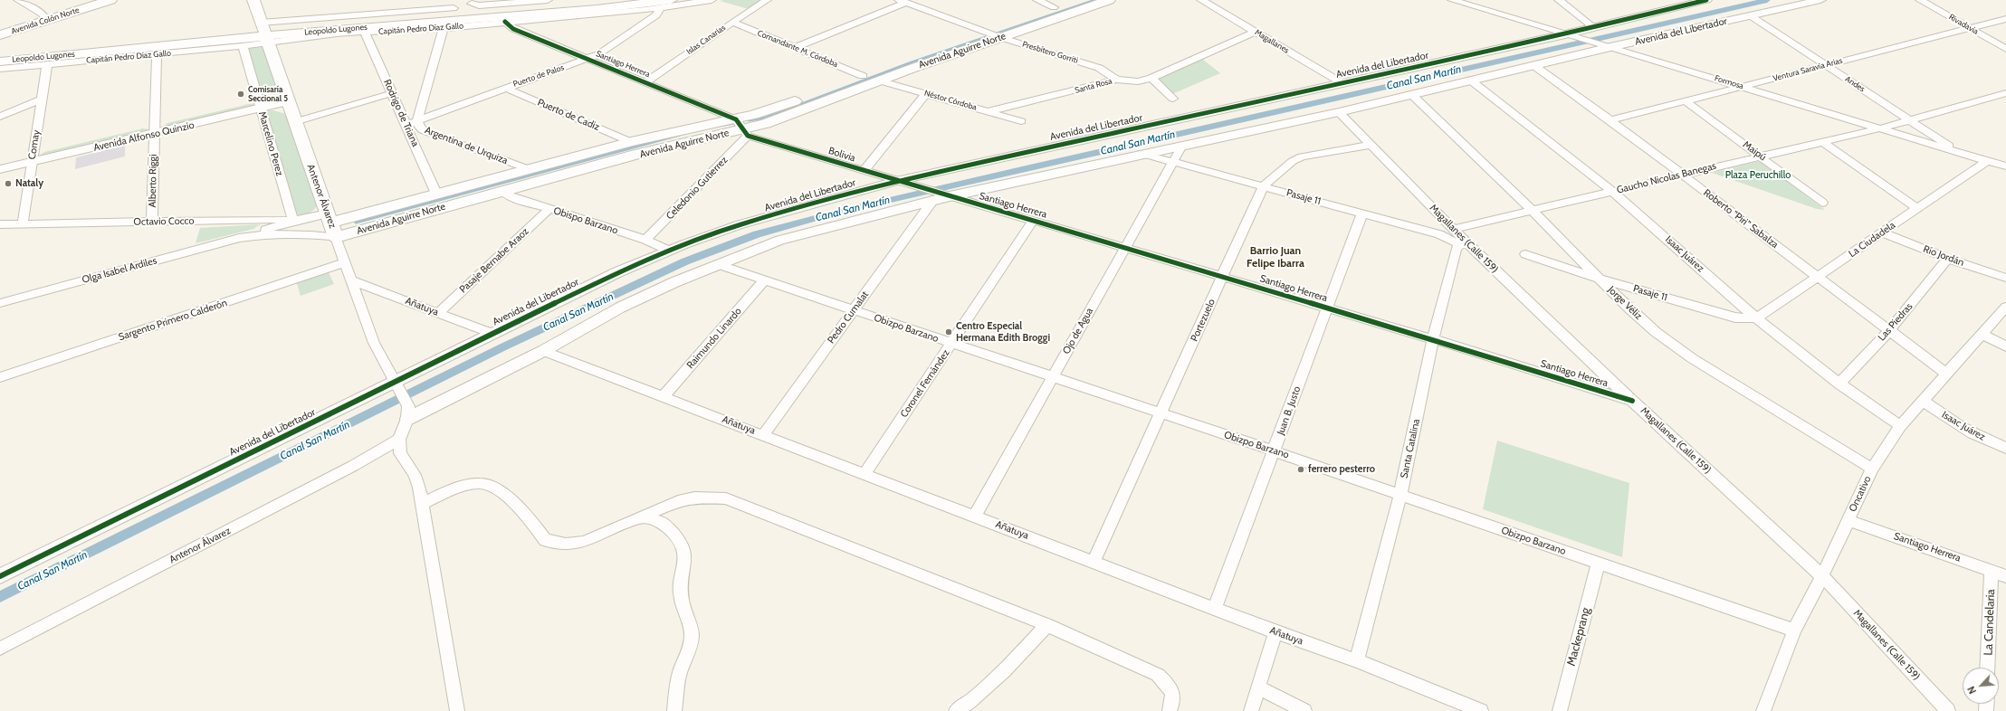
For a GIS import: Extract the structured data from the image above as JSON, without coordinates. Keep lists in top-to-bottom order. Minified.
{"streets":{"main road":["Avenida Colón Norte","Leopoldo Lugones","Avenida Aguirre Norte","Antenor Álvarez"],"street":["Rivadavia","Capitán Pedro Díaz Gallo","Avenida del Libertador","Islas Canarias","Magallanes","Comandante M. Córdoba","Presbítero Gorriti","Santiago Herrera","Ventura Saravia Arias","Puerto de Palos","Formosa","Andes","Santa Rosa","Néstor Córdoba","Rodrigo de Triana","Puerto de Cadiz","Avenida Alfonso Quinzio","Marcelino Perez","Comay","Argentina de Urquiza","Maipú","Bolivia","Gaucho Nicolas Banegas","Alberto Riggi","Celedonio Gutierrez","Pasaje 11","Roberto \"Piri\" Sabalza","Obispo Barzano","Octavio Cocco","Magallanes (Calle 159)","La Ciudadela","Isaac Juárez","Río Jordán","Pasaje Bernabe Araoz","Olga Isabel Ardiles","Jorge Véliz","Añatuya","Pedro Cumalat","Sargento Primero Calderón","Portezuelo","Las Piedras","Obizpo Barzano","Ojo de Agua","Raimundo Linardo","Coronel Fernández","Juan B. Justo","Santa Catalina","Oncativo","La Candelaria","Mackeprang"]},"crossings":[["Rivadavia","Ventura Saravia Arias"],["Capitán Pedro Díaz Gallo","Leopoldo Lugones"],["Capitán Pedro Díaz Gallo","Santiago Herrera"],["Capitán Pedro Díaz Gallo","Puerto de Palos"],["Capitán Pedro Díaz Gallo","Rodrigo de Triana"],["Capitán Pedro Díaz Gallo","Marcelino Perez"],["Capitán Pedro Díaz Gallo","Comay"],["Capitán Pedro Díaz Gallo","Argentina de Urquiza"],["Capitán Pedro Díaz Gallo","Alberto Riggi"],["Capitán Pedro Díaz Gallo","Antenor Álvarez"],["Leopoldo Lugones","Antenor Álvarez"],["Avenida del Libertador","Magallanes"],["Avenida del Libertador","Santiago Herrera"],["Avenida del Libertador","Formosa"],["Avenida del Libertador","Andes"],["Avenida del Libertador","Bolivia"],["Avenida del Libertador","Antenor Álvarez"],["Avenida del Libertador","Pasaje 11"],["Avenida del Libertador","Roberto \"Piri\" Sabalza"],["Avenida del Libertador","Obispo Barzano"],["Avenida del Libertador","Magallanes (Calle 159)"],["Avenida del Libertador","Isaac Juárez"],["Avenida del Libertador","Jorge Véliz"],["Avenida del Libertador","Añatuya"],["Avenida del Libertador","Pedro Cumalat"],["Avenida del Libertador","Obizpo Barzano"],["Avenida del Libertador","Ojo de Agua"],["Islas Canarias","Comandante M. Córdoba"],["Islas Canarias","Santiago Herrera"],["Magallanes","Santa Rosa"],["Comandante M. Córdoba","Avenida Aguirre Norte"],["Avenida Aguirre Norte","Presbítero Gorriti"],["Avenida Aguirre Norte","Santiago Herrera"],["Avenida Aguirre Norte","Néstor Córdoba"],["Avenida Aguirre Norte","Rodrigo de Triana"],["Avenida Aguirre Norte","Puerto de Cadiz"],["Avenida Aguirre Norte","Argentina de Urquiza"],["Avenida Aguirre Norte","Bolivia"],["Avenida Aguirre Norte","Celedonio Gutierrez"],["Avenida Aguirre Norte","Antenor Álvarez"],["Avenida Aguirre Norte","Obispo Barzano"],["Avenida Aguirre Norte","Octavio Cocco"],["Presbítero Gorriti","Santa Rosa"],["Santiago Herrera","Puerto de Palos"],["Santiago Herrera","Bolivia"],["Santiago Herrera","Celedonio Gutierrez"],["Santiago Herrera","Magallanes (Calle 159)"],["Santiago Herrera","Portezuelo"],["Santiago Herrera","Ojo de Agua"],["Santiago Herrera","Coronel Fernández"],["Santiago Herrera","Juan B. Justo"],["Santiago Herrera","Santa Catalina"],["Santiago Herrera","Oncativo"],["Santiago Herrera","La Candelaria"],["Ventura Saravia Arias","Formosa"],["Ventura Saravia Arias","Andes"],["Ventura Saravia Arias","Maipú"],["Ventura Saravia Arias","Roberto \"Piri\" Sabalza"],["Puerto de Palos","Rodrigo de Triana"],["Puerto de Palos","Puerto de Cadiz"],["Puerto de Palos","Argentina de Urquiza"],["Formosa","Andes"],["Formosa","Gaucho Nicolas Banegas"],["Formosa","La Ciudadela"],["Andes","Gaucho Nicolas Banegas"],["Santa Rosa","Néstor Córdoba"],["Avenida Alfonso Quinzio","Marcelino Perez"],["Avenida Alfonso Quinzio","Comay"],["Avenida Alfonso Quinzio","Alberto Riggi"],["Avenida Alfonso Quinzio","Antenor Álvarez"],["Marcelino Perez","Octavio Cocco"],["Comay","Octavio Cocco"],["Maipú","Gaucho Nicolas Banegas"],["Bolivia","Celedonio Gutierrez"],["Gaucho Nicolas Banegas","Roberto \"Piri\" Sabalza"],["Gaucho Nicolas Banegas","Magallanes (Calle 159)"],["Gaucho Nicolas Banegas","Isaac Juárez"],["Gaucho Nicolas Banegas","Jorge Véliz"],["Alberto Riggi","Octavio Cocco"],["Celedonio Gutierrez","Obispo Barzano"],["Antenor Álvarez","Octavio Cocco"],["Antenor Álvarez","Añatuya"],["Antenor Álvarez","Sargento Primero Calderón"],["Pasaje 11","Magallanes (Calle 159)"],["Pasaje 11","La Ciudadela"],["Pasaje 11","Isaac Juárez"],["Pasaje 11","Jorge Véliz"],["Pasaje 11","Portezuelo"],["Pasaje 11","Ojo de Agua"],["Pasaje 11","Juan B. Justo"],["Pasaje 11","Santa Catalina"],["Roberto \"Piri\" Sabalza","La Ciudadela"],["Roberto \"Piri\" Sabalza","Las Piedras"],["Roberto \"Piri\" Sabalza","Oncativo"],["Obispo Barzano","Pasaje Bernabe Araoz"],["Magallanes (Calle 159)","Portezuelo"],["Magallanes (Calle 159)","Santa Catalina"],["Magallanes (Calle 159)","Oncativo"],["La Ciudadela","Isaac Juárez"],["La Ciudadela","Río Jordán"],["Isaac Juárez","Las Piedras"],["Isaac Juárez","Oncativo"],["Río Jordán","Las Piedras"],["Pasaje Bernabe Araoz","Añatuya"],["Jorge Véliz","Oncativo"],["Añatuya","Pedro Cumalat"],["Añatuya","Portezuelo"],["Añatuya","Ojo de Agua"],["Añatuya","Raimundo Linardo"],["Añatuya","Coronel Fernández"],["Añatuya","Juan B. Justo"],["Añatuya","Santa Catalina"],["Pedro Cumalat","Obizpo Barzano"],["Portezuelo","Obizpo Barzano"],["Obizpo Barzano","Ojo de Agua"],["Obizpo Barzano","Raimundo Linardo"],["Obizpo Barzano","Coronel Fernández"],["Obizpo Barzano","Juan B. Justo"],["Obizpo Barzano","Santa Catalina"],["Obizpo Barzano","Oncativo"],["Obizpo Barzano","Mackeprang"]],"districts":["Barrio Juan Felipe Ibarra"],"water":["Canal San Martín"],"parks":["Plaza Peruchillo"],"places":["Comisaría Seccional 5","Nataly","Centro Especial Hermana Edith Broggi","ferrero pesterro"],"north":"bottom left"}
